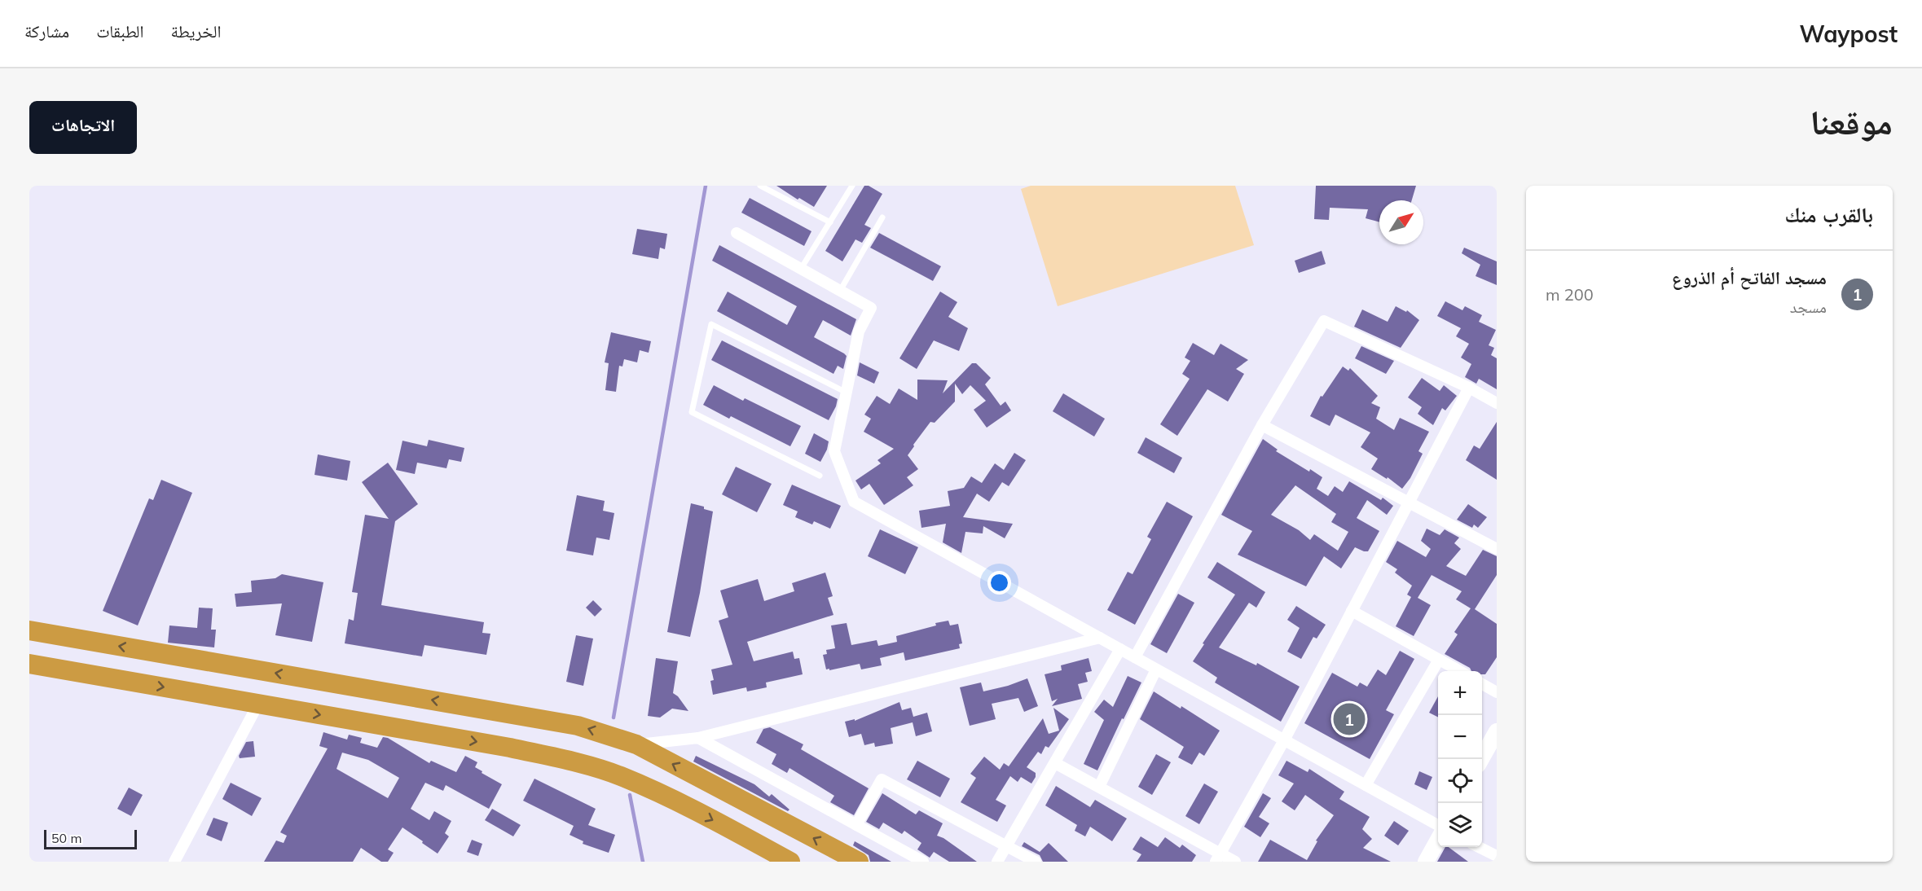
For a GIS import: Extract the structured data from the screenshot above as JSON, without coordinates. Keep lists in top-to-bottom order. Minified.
{"scale_bar":"50 m","north":"top right","page":{"header":"Waypost","nav":["الخريطة","الطبقات","مشاركة"],"title":"موقعنا","buttons":"الاتجاهات","heading":"بالقرب منك","list":[{"mark":"1","name":"مسجد الفاتح أم الذروع","note":"مسجد","value":"200 m"}],"map_buttons":["+","−"],"pins":"1","scale":"50 m"}}
